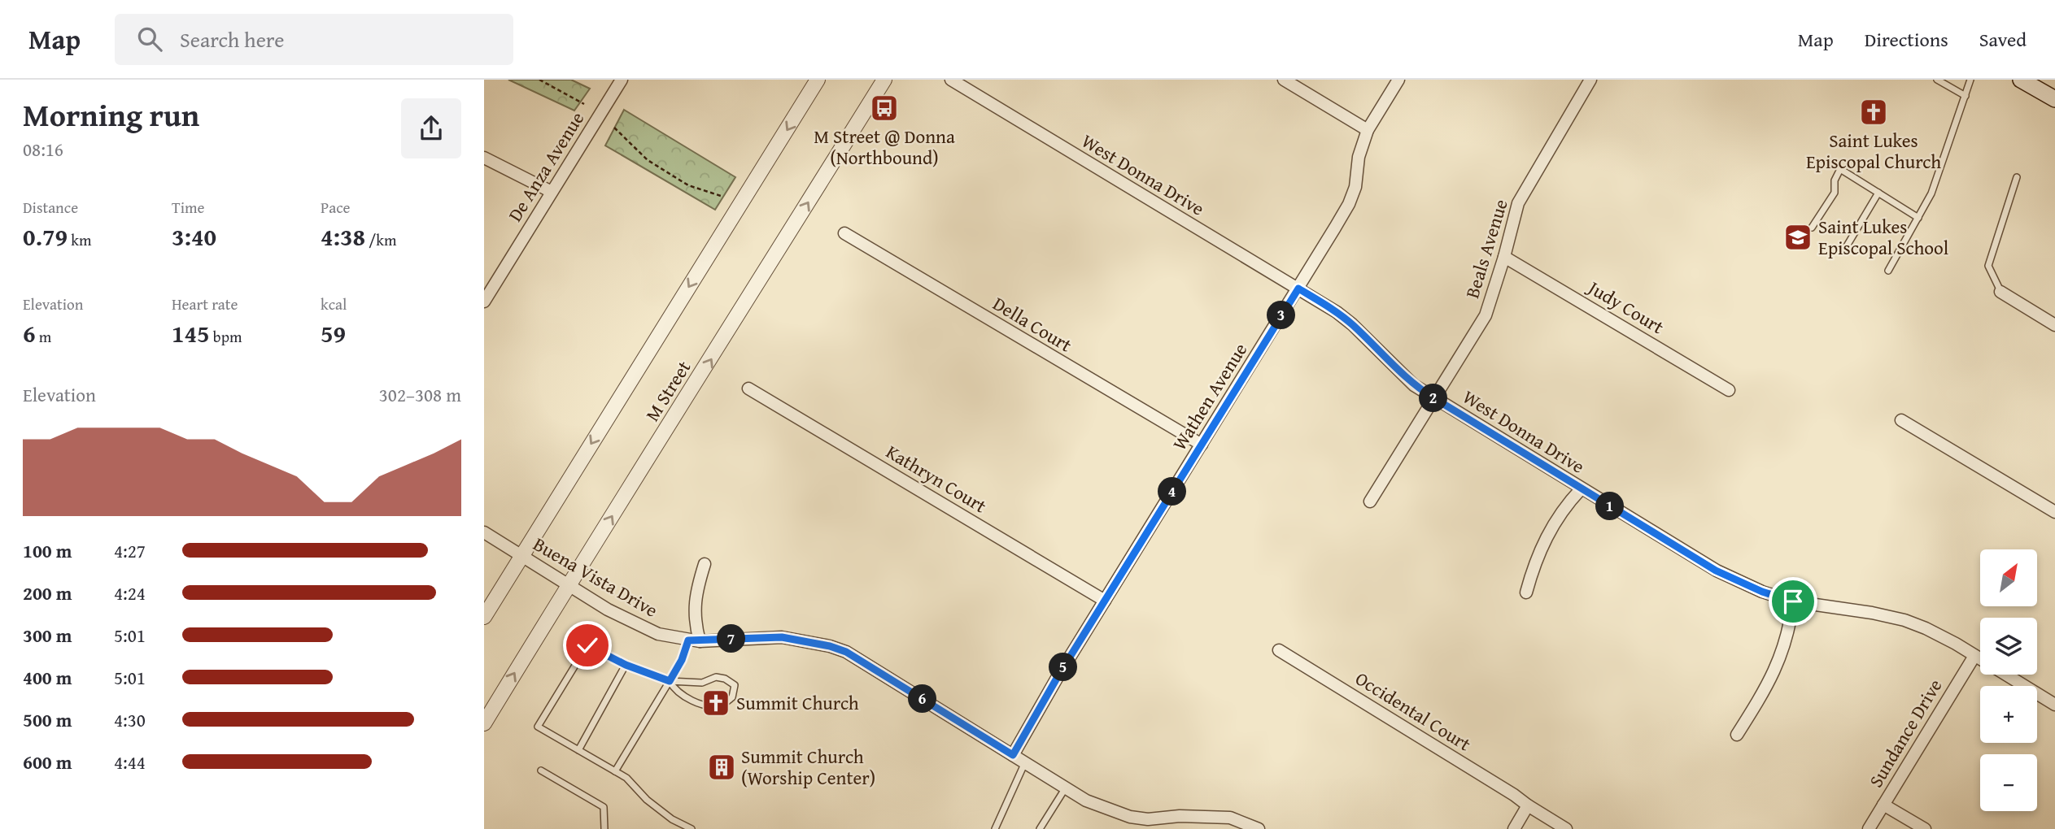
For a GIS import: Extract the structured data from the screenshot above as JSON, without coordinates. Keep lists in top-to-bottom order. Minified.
{"streets":{"street":["De Anza Avenue","West Donna Drive","Beals Avenue","Judy Court","Della Court","M Street","Wathen Avenue","Kathryn Court","Buena Vista Drive","Occidental Court","Sundance Drive"]},"crossings":[["West Donna Drive","Beals Avenue"],["West Donna Drive","Wathen Avenue"],["West Donna Drive","Sundance Drive"],["Beals Avenue","Judy Court"],["Della Court","Wathen Avenue"],["M Street","Buena Vista Drive"],["Wathen Avenue","Kathryn Court"],["Wathen Avenue","Buena Vista Drive"]],"places":{"bus stop":["M Street @ Donna (Northbound)"],"church":["Saint Lukes Episcopal Church","Summit Church"],"school or university":["Saint Lukes Episcopal School"],"building":["Summit Church (Worship Center)"]},"north":"top right","page":{"header":"Map","search":"Search here","nav":["Map","Directions","Saved"],"heading":["Morning run","08:16"],"stats":[["Distance","0.79 km"],["Time","3:40"],["Pace","4:38 /km"],["Elevation","6 m"],["Heart rate","145 bpm"],["kcal","59"]],"pins":["3","2","4","1","7","5","6"],"chart":["Elevation","302–308 m"],"list":[{"name":"100 m","note":"4:27"},{"name":"200 m","note":"4:24"},{"name":"300 m","note":"5:01"},{"name":"400 m","note":"5:01"},{"name":"500 m","note":"4:30"},{"name":"600 m","note":"4:44"}],"map_buttons":["+","−"]}}
